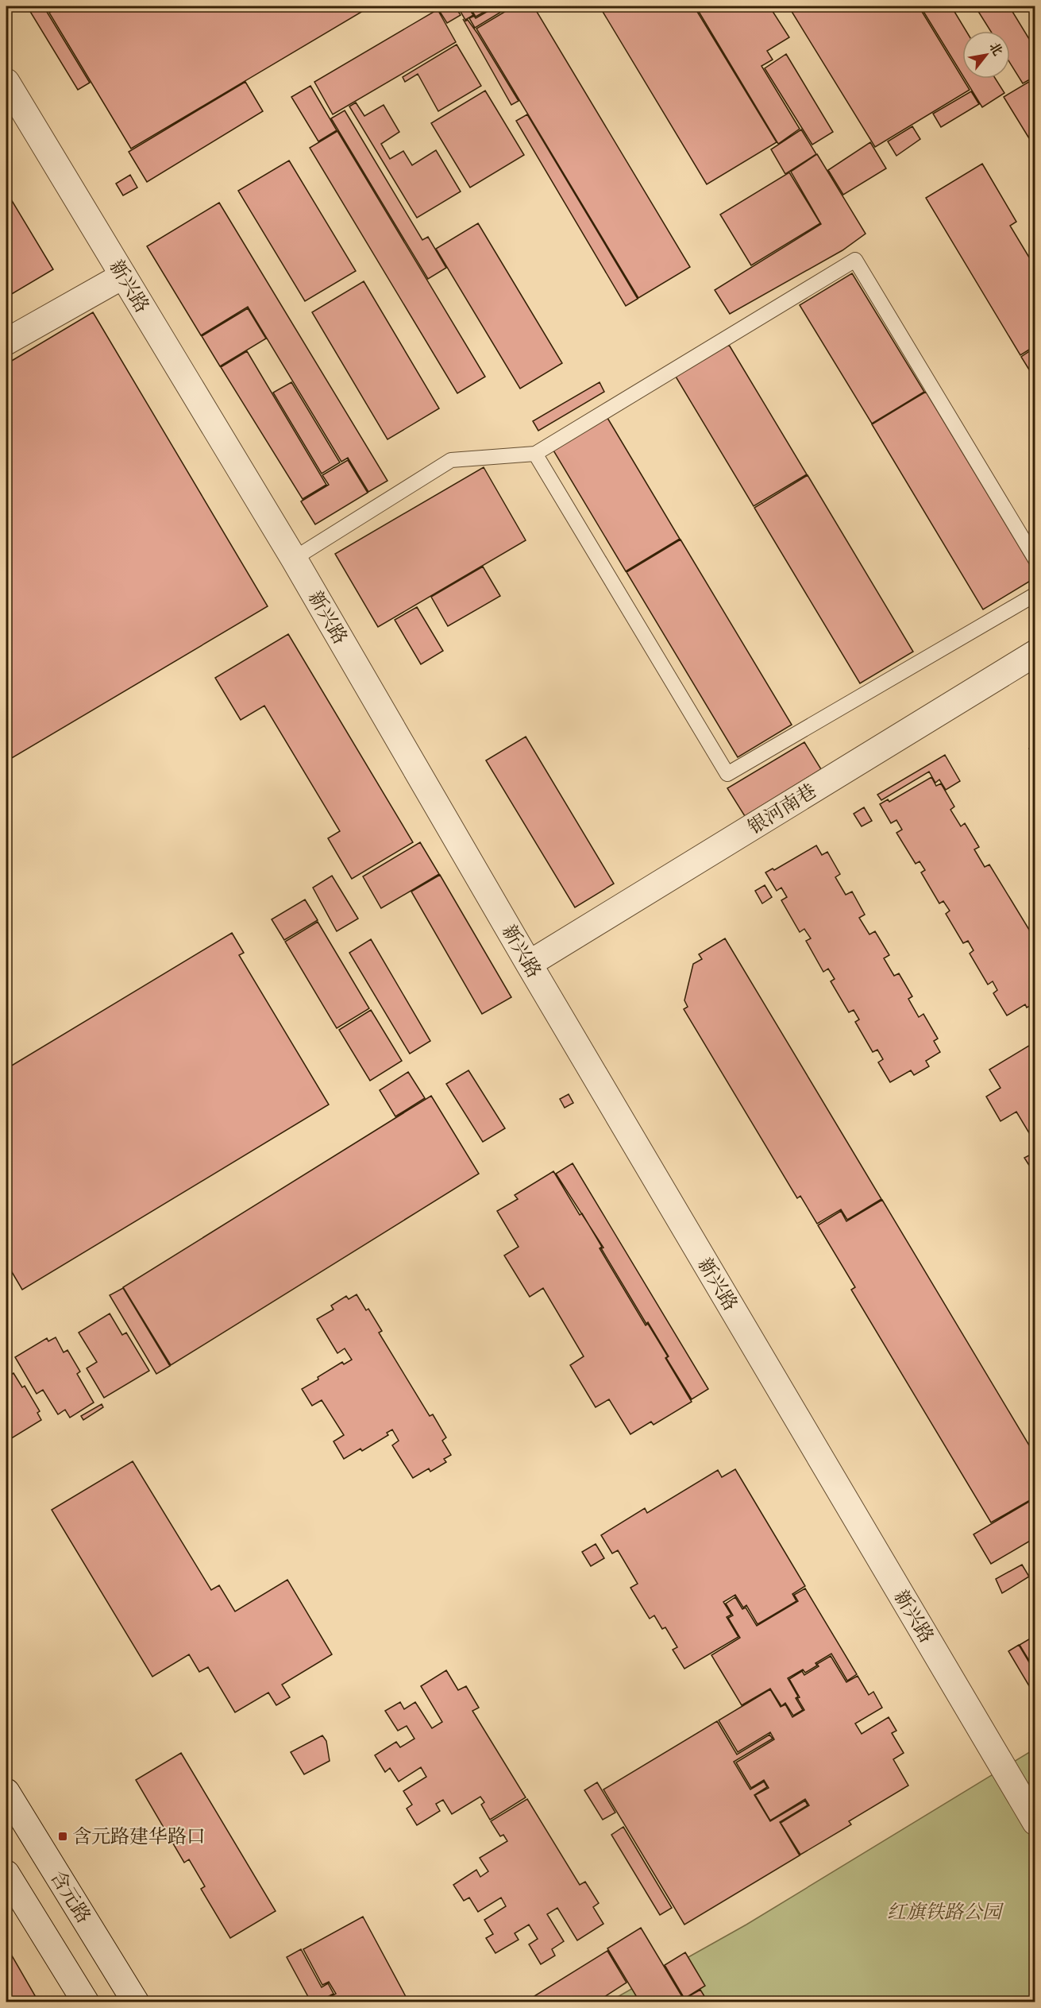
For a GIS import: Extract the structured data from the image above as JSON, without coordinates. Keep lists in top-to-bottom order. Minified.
{"streets":{"street":["新兴路","银河南巷","含元路"]},"crossings":[["新兴路","银河南巷"]],"parks":["红旗铁路公园"],"places":{"transit":["含元路建华路口"]},"north":"top right"}
